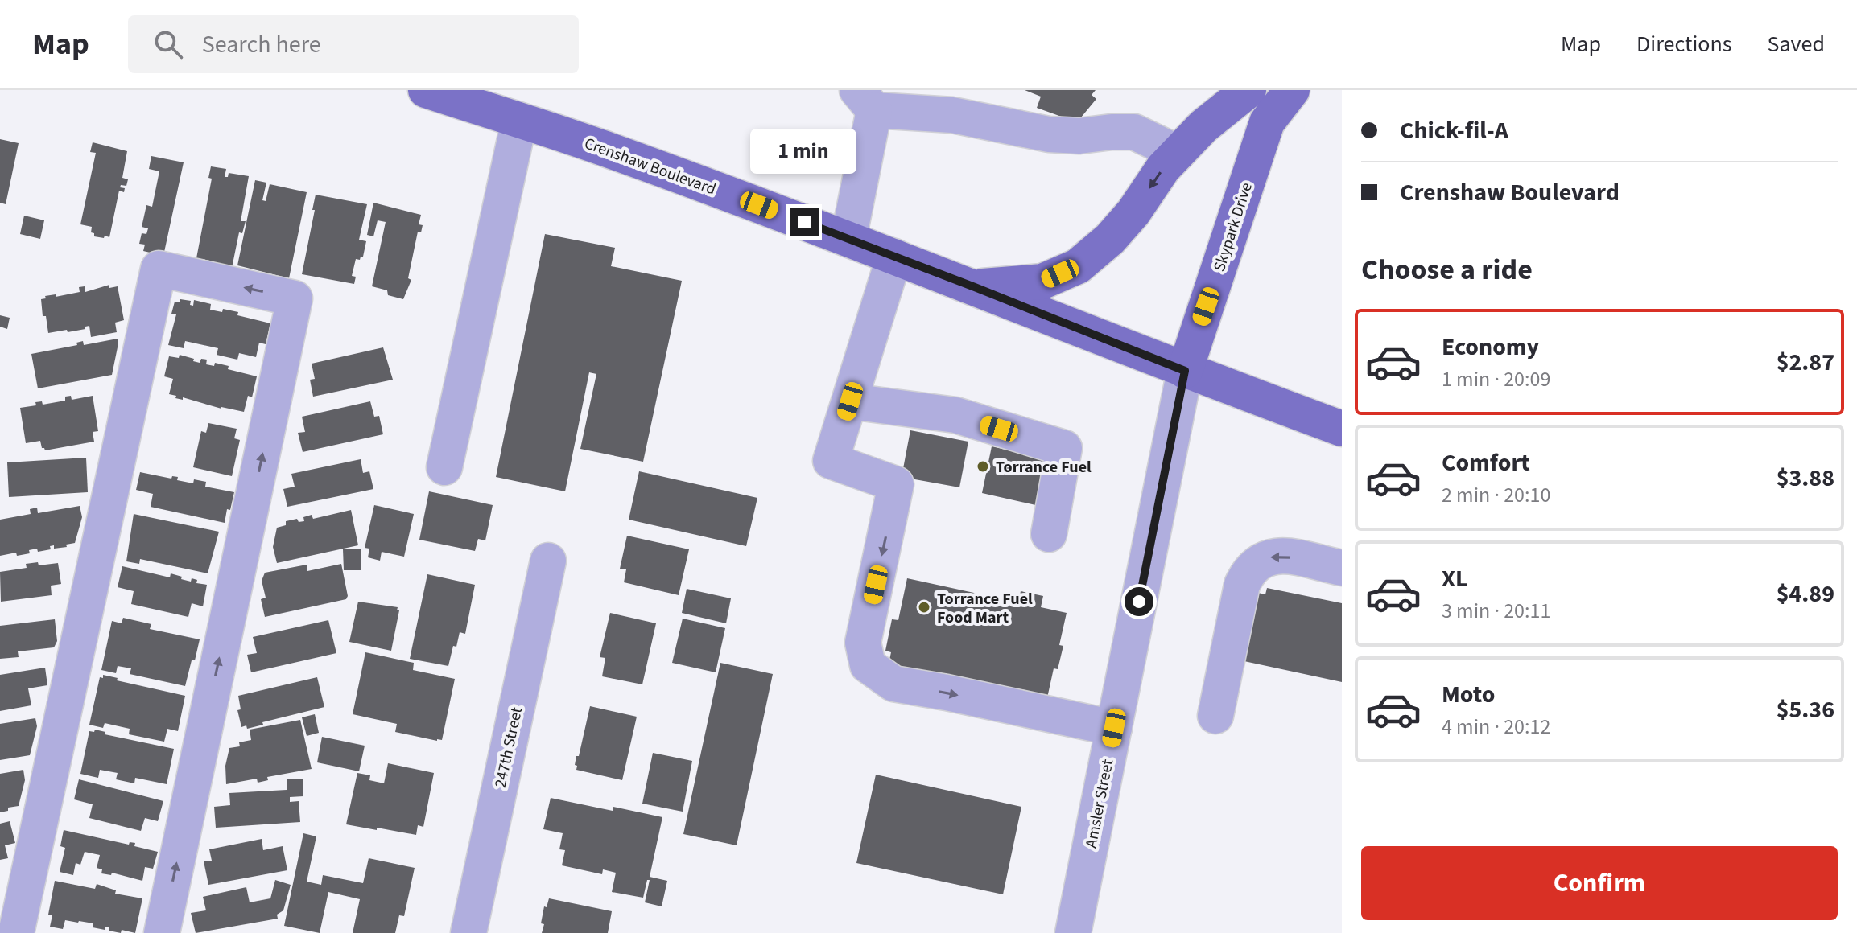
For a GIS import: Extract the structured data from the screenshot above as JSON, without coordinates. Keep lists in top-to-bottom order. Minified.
{"streets":{"main road":["Crenshaw Boulevard","Skypark Drive"],"street":["247th Street","Amsler Street"]},"crossings":[["Crenshaw Boulevard","Skypark Drive"],["Crenshaw Boulevard","Amsler Street"],["Skypark Drive","Amsler Street"]],"places":["Torrance Fuel","Torrance Fuel Food Mart"],"page":{"header":"Map","search":"Search here","nav":["Map","Directions","Saved"],"banner":["Chick-fil-A","Crenshaw Boulevard"],"bubble":"1 min","heading":"Choose a ride","list":[{"name":"Economy","note":"1 min · 20:09","value":"$2.87"},{"name":"Comfort","note":"2 min · 20:10","value":"$3.88"},{"name":"XL","note":"3 min · 20:11","value":"$4.89"},{"name":"Moto","note":"4 min · 20:12","value":"$5.36"}],"buttons":"Confirm"}}
